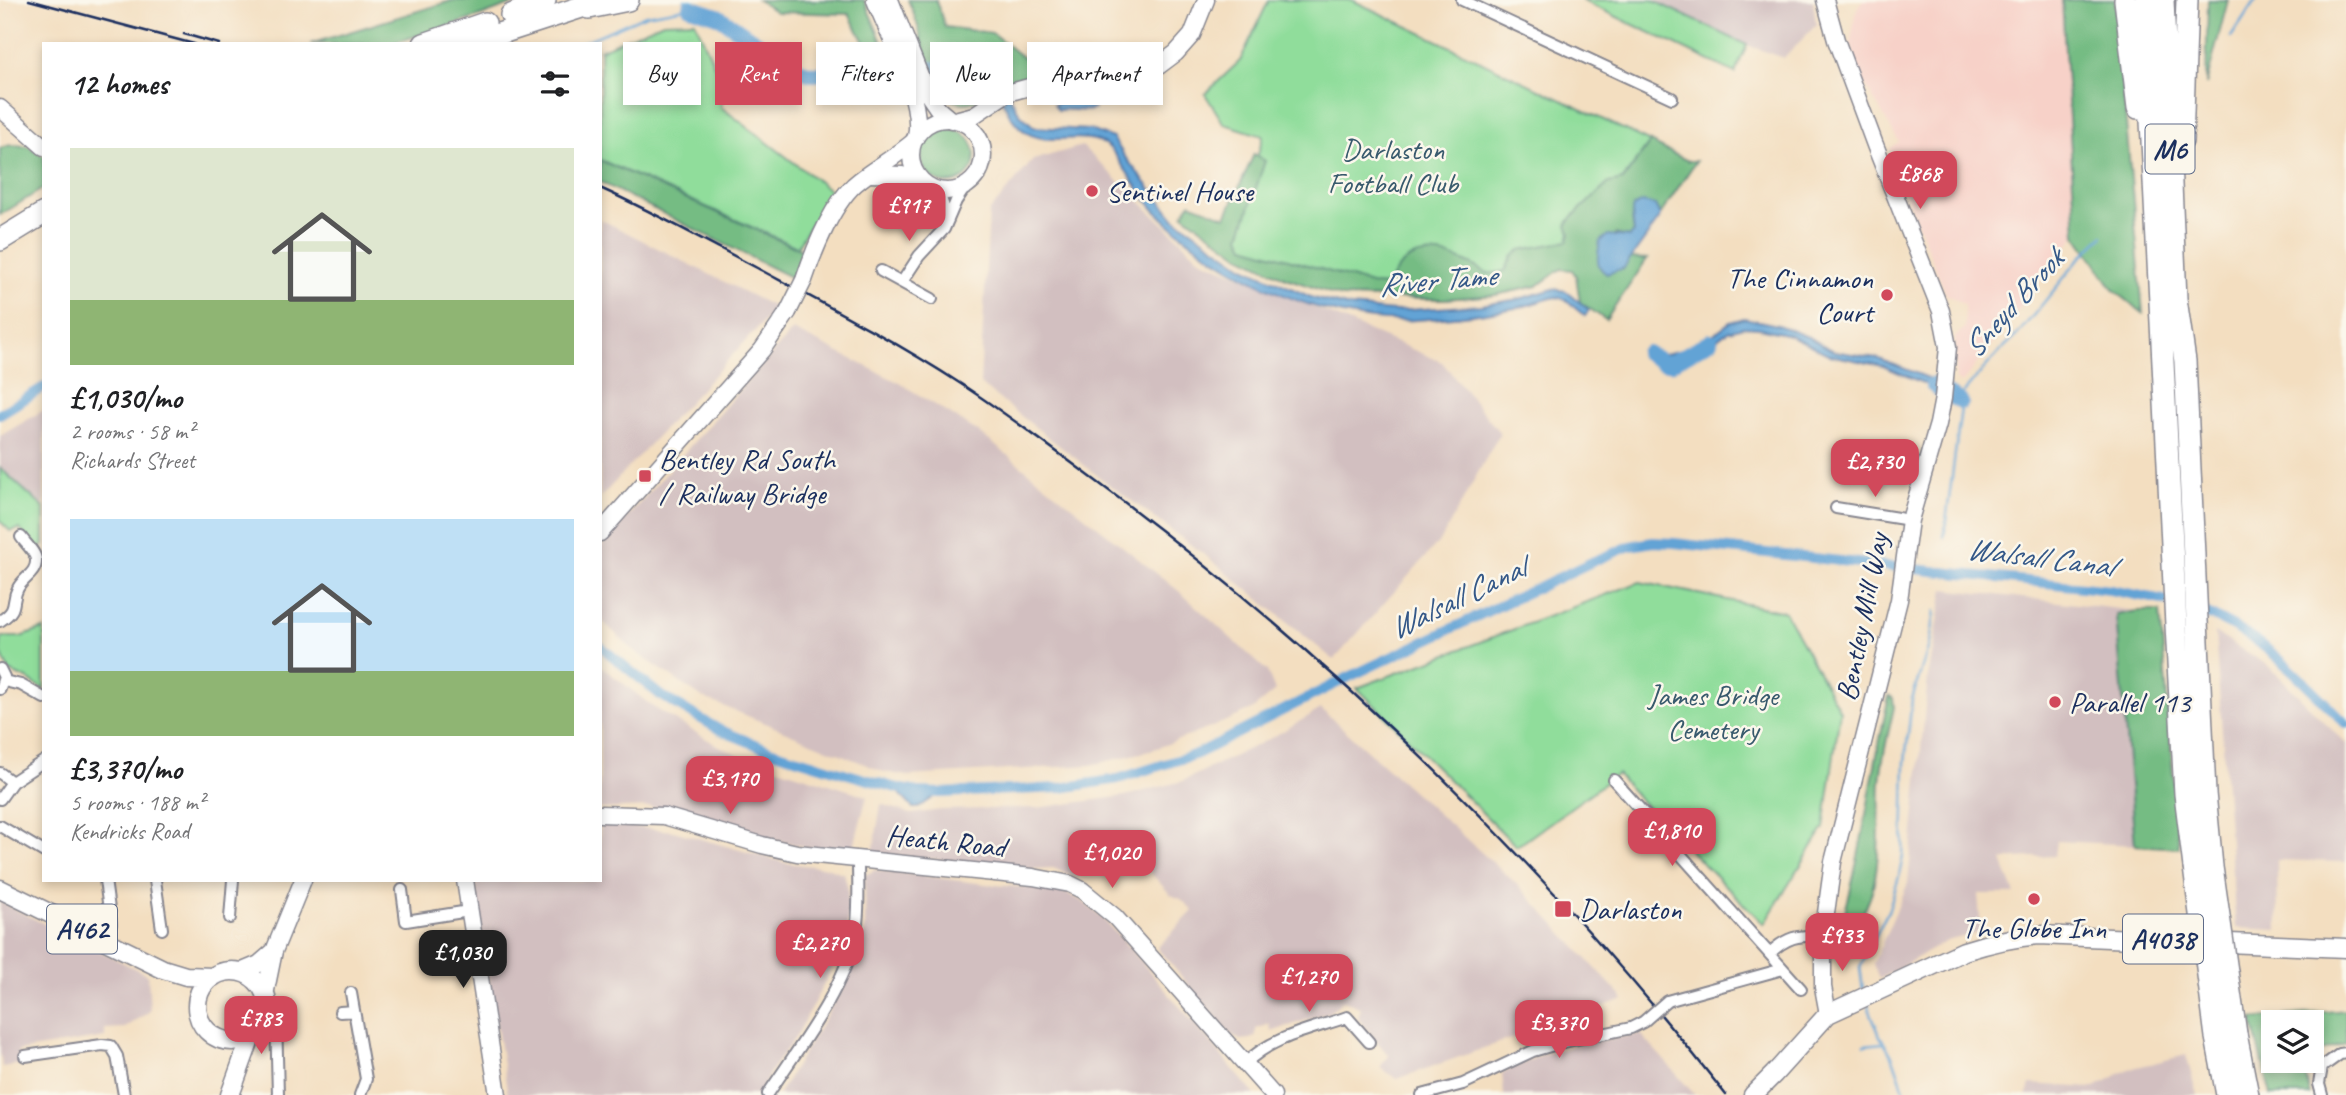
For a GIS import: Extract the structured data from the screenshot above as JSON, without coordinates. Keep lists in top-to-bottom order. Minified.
{"streets":{"highway":["M6"],"main road":["A462","A4038"],"street":["Bentley Mill Way","Heath Road"]},"crossings":[["Bentley Mill Way","A4038"]],"water":["River Tame","Sneyd Brook","Walsall Canal"],"parks":["Darlaston Football Club","James Bridge Cemetery"],"places":{"other":["Sentinel House","The Cinnamon Court","Parallel 113","The Globe Inn"],"transit":["Bentley Rd South / Railway Bridge","Darlaston"]},"page":{"chip":["Buy","Rent","Filters","New","Apartment"],"heading":"12 homes","list":[{"name":"£1,030/mo","note":"2 rooms · 58 m² · Richards Street"},{"name":"£3,370/mo","note":"5 rooms · 188 m² · Kendricks Road"}],"price":["£868","£917","£2,730","£3,170","£1,810","£1,020","£933","£2,270","£1,030","£1,270","£783","£3,370"]}}
